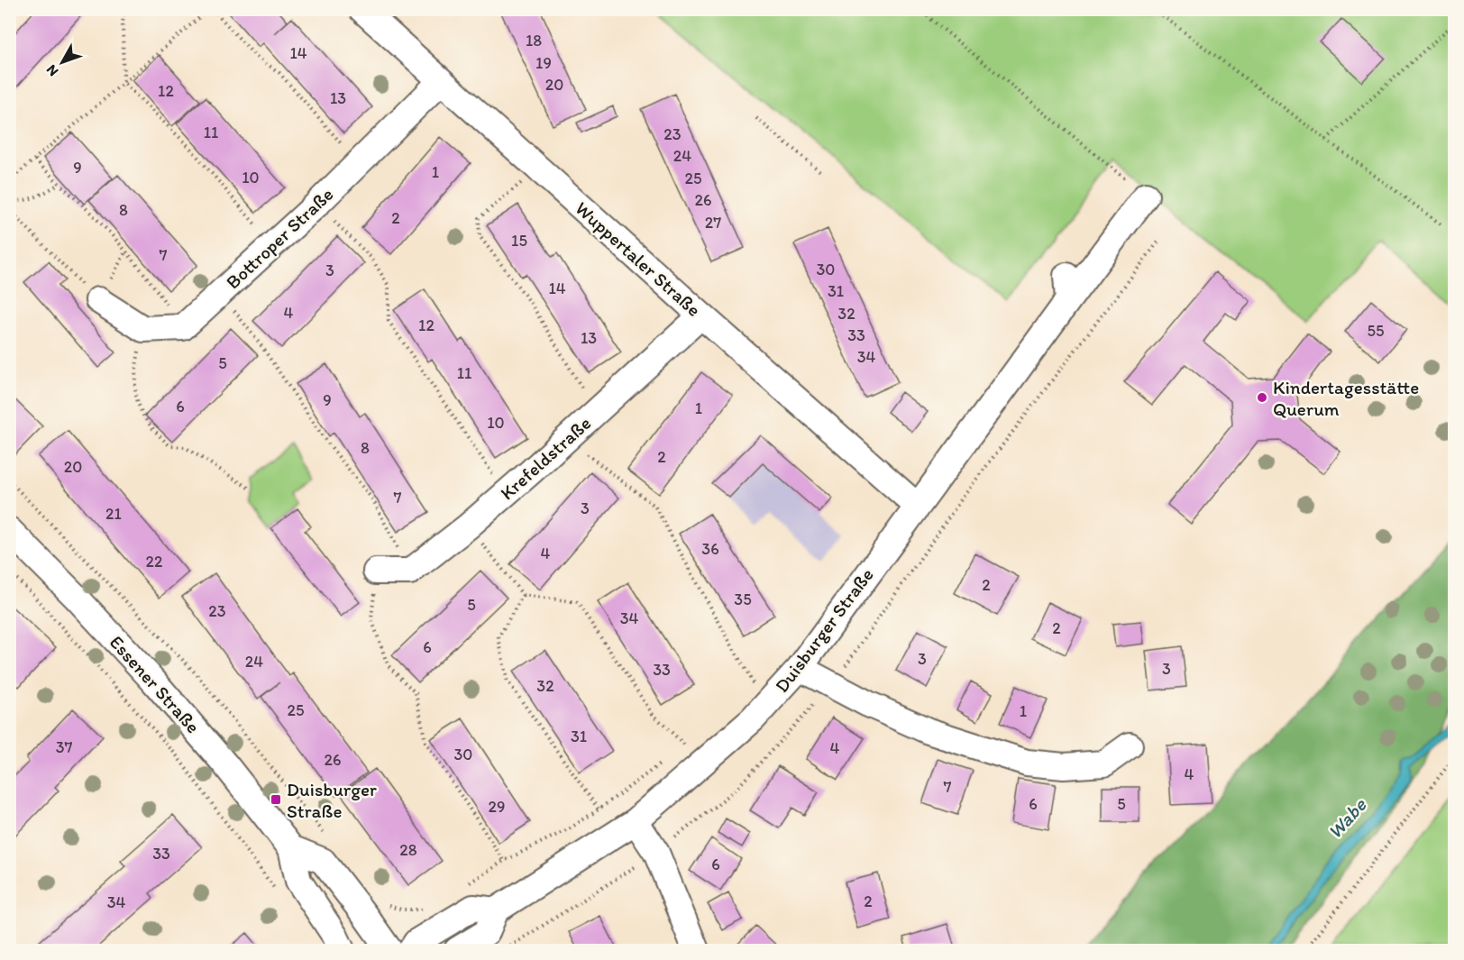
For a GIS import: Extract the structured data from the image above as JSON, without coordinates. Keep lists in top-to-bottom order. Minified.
{"streets":{"street":["Bottroper Straße","Wuppertaler Straße","Krefeldstraße","Duisburger Straße","Essener Straße"]},"crossings":[["Bottroper Straße","Wuppertaler Straße"],["Wuppertaler Straße","Krefeldstraße"],["Wuppertaler Straße","Duisburger Straße"]],"water":["Wabe"],"places":{"other":["Kindertagesstätte Querum"],"transit":["Duisburger Straße"]},"house_numbers":["18","14","19","20","12","13","11","23","24","9","1","10","25","26","8","2","27","15","7","30","3","14","31","4","32","12","55","33","13","34","5","11","9","6","1","10","8","2","20","7","3","21","36","4","22","2","35","5","23","34","2","6","3","24","3","33","32","25","1","31","37","4","30","26","4","7","6","5","29","28","33","6","2","34"],"north":"bottom left"}
